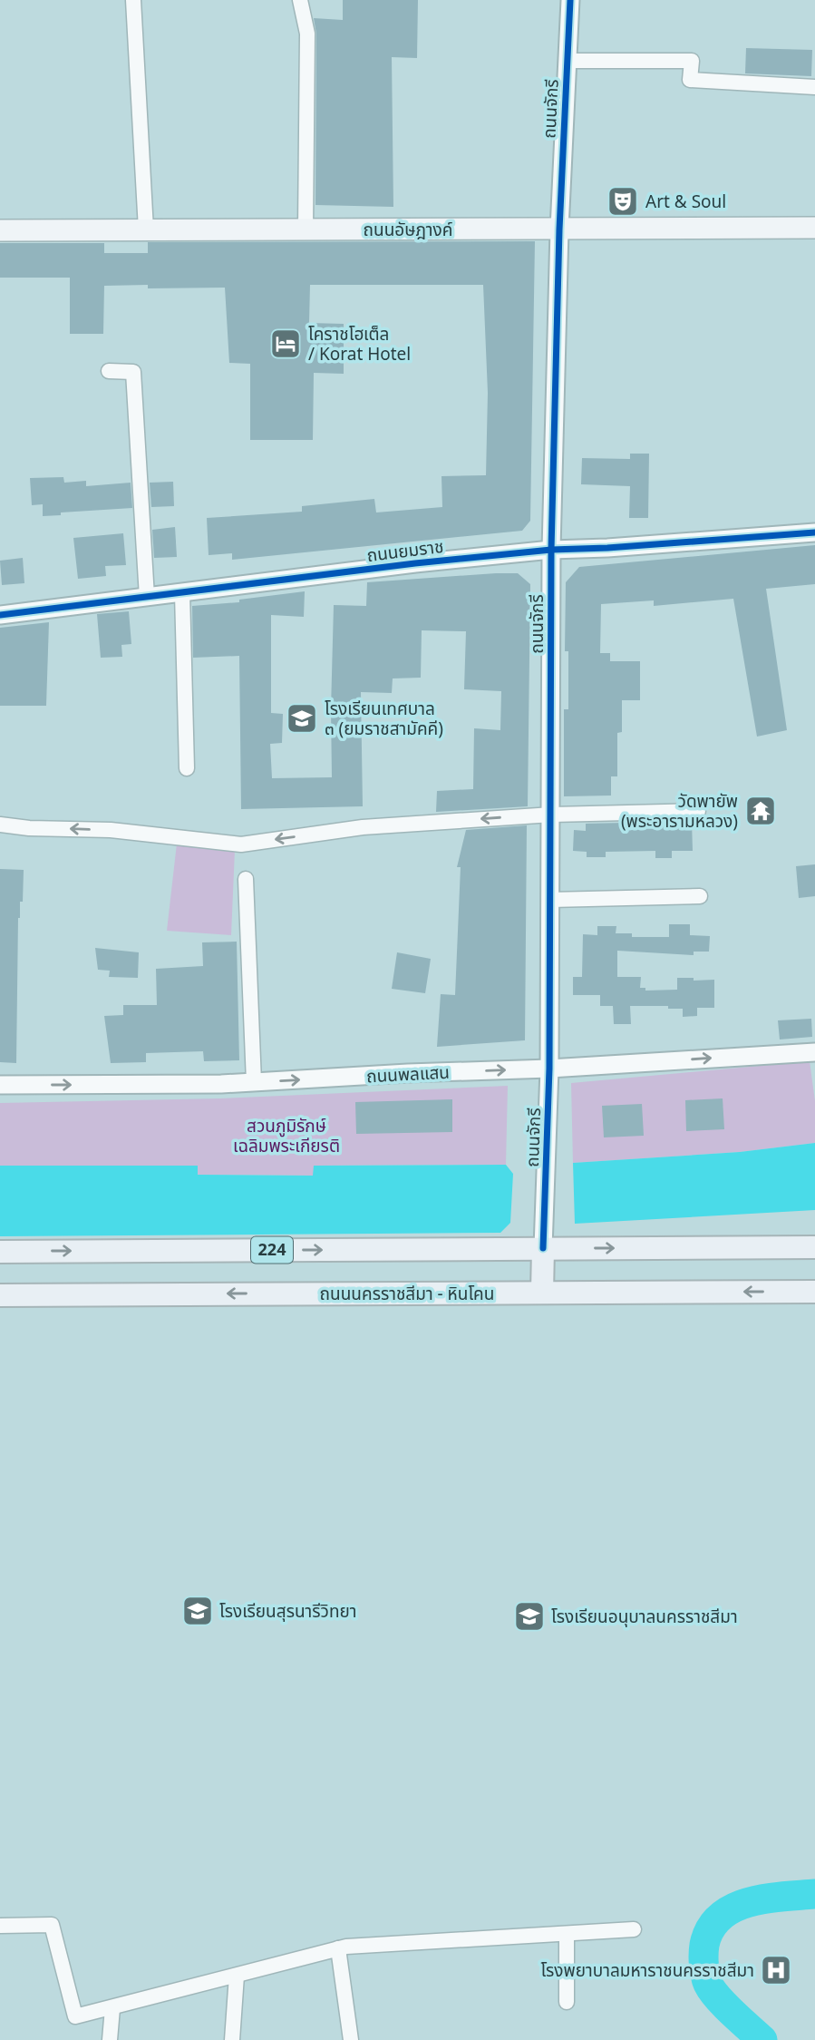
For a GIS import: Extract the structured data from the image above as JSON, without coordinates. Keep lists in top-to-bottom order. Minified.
{"streets":{"main road":["ถนนอัษฎางค์","224","ถนนนครราชสีมา - หินโคน"],"street":["ถนนจักรี","ถนนยมราช","ถนนพลแสน"]},"crossings":[["ถนนจักรี","ถนนอัษฎางค์"],["ถนนจักรี","ถนนยมราช"],["ถนนจักรี","ถนนพลแสน"],["ถนนจักรี","224"]],"one_way":["ถนนพลแสน"],"parks":["สวนภูมิรักษ์ เฉลิมพระเกียรติ"],"places":{"theatre":["Art & Soul"],"hotel":["โคราชโฮเต็ล / Korat Hotel"],"school or university":["โรงเรียนเทศบาล ๓ (ยมราชสามัคคี)","โรงเรียนสุรนารีวิทยา","โรงเรียนอนุบาลนครราชสีมา"],"temple":["วัดพายัพ (พระอารามหลวง)"],"hospital":["โรงพยาบาลมหาราชนครราชสีมา"]}}
